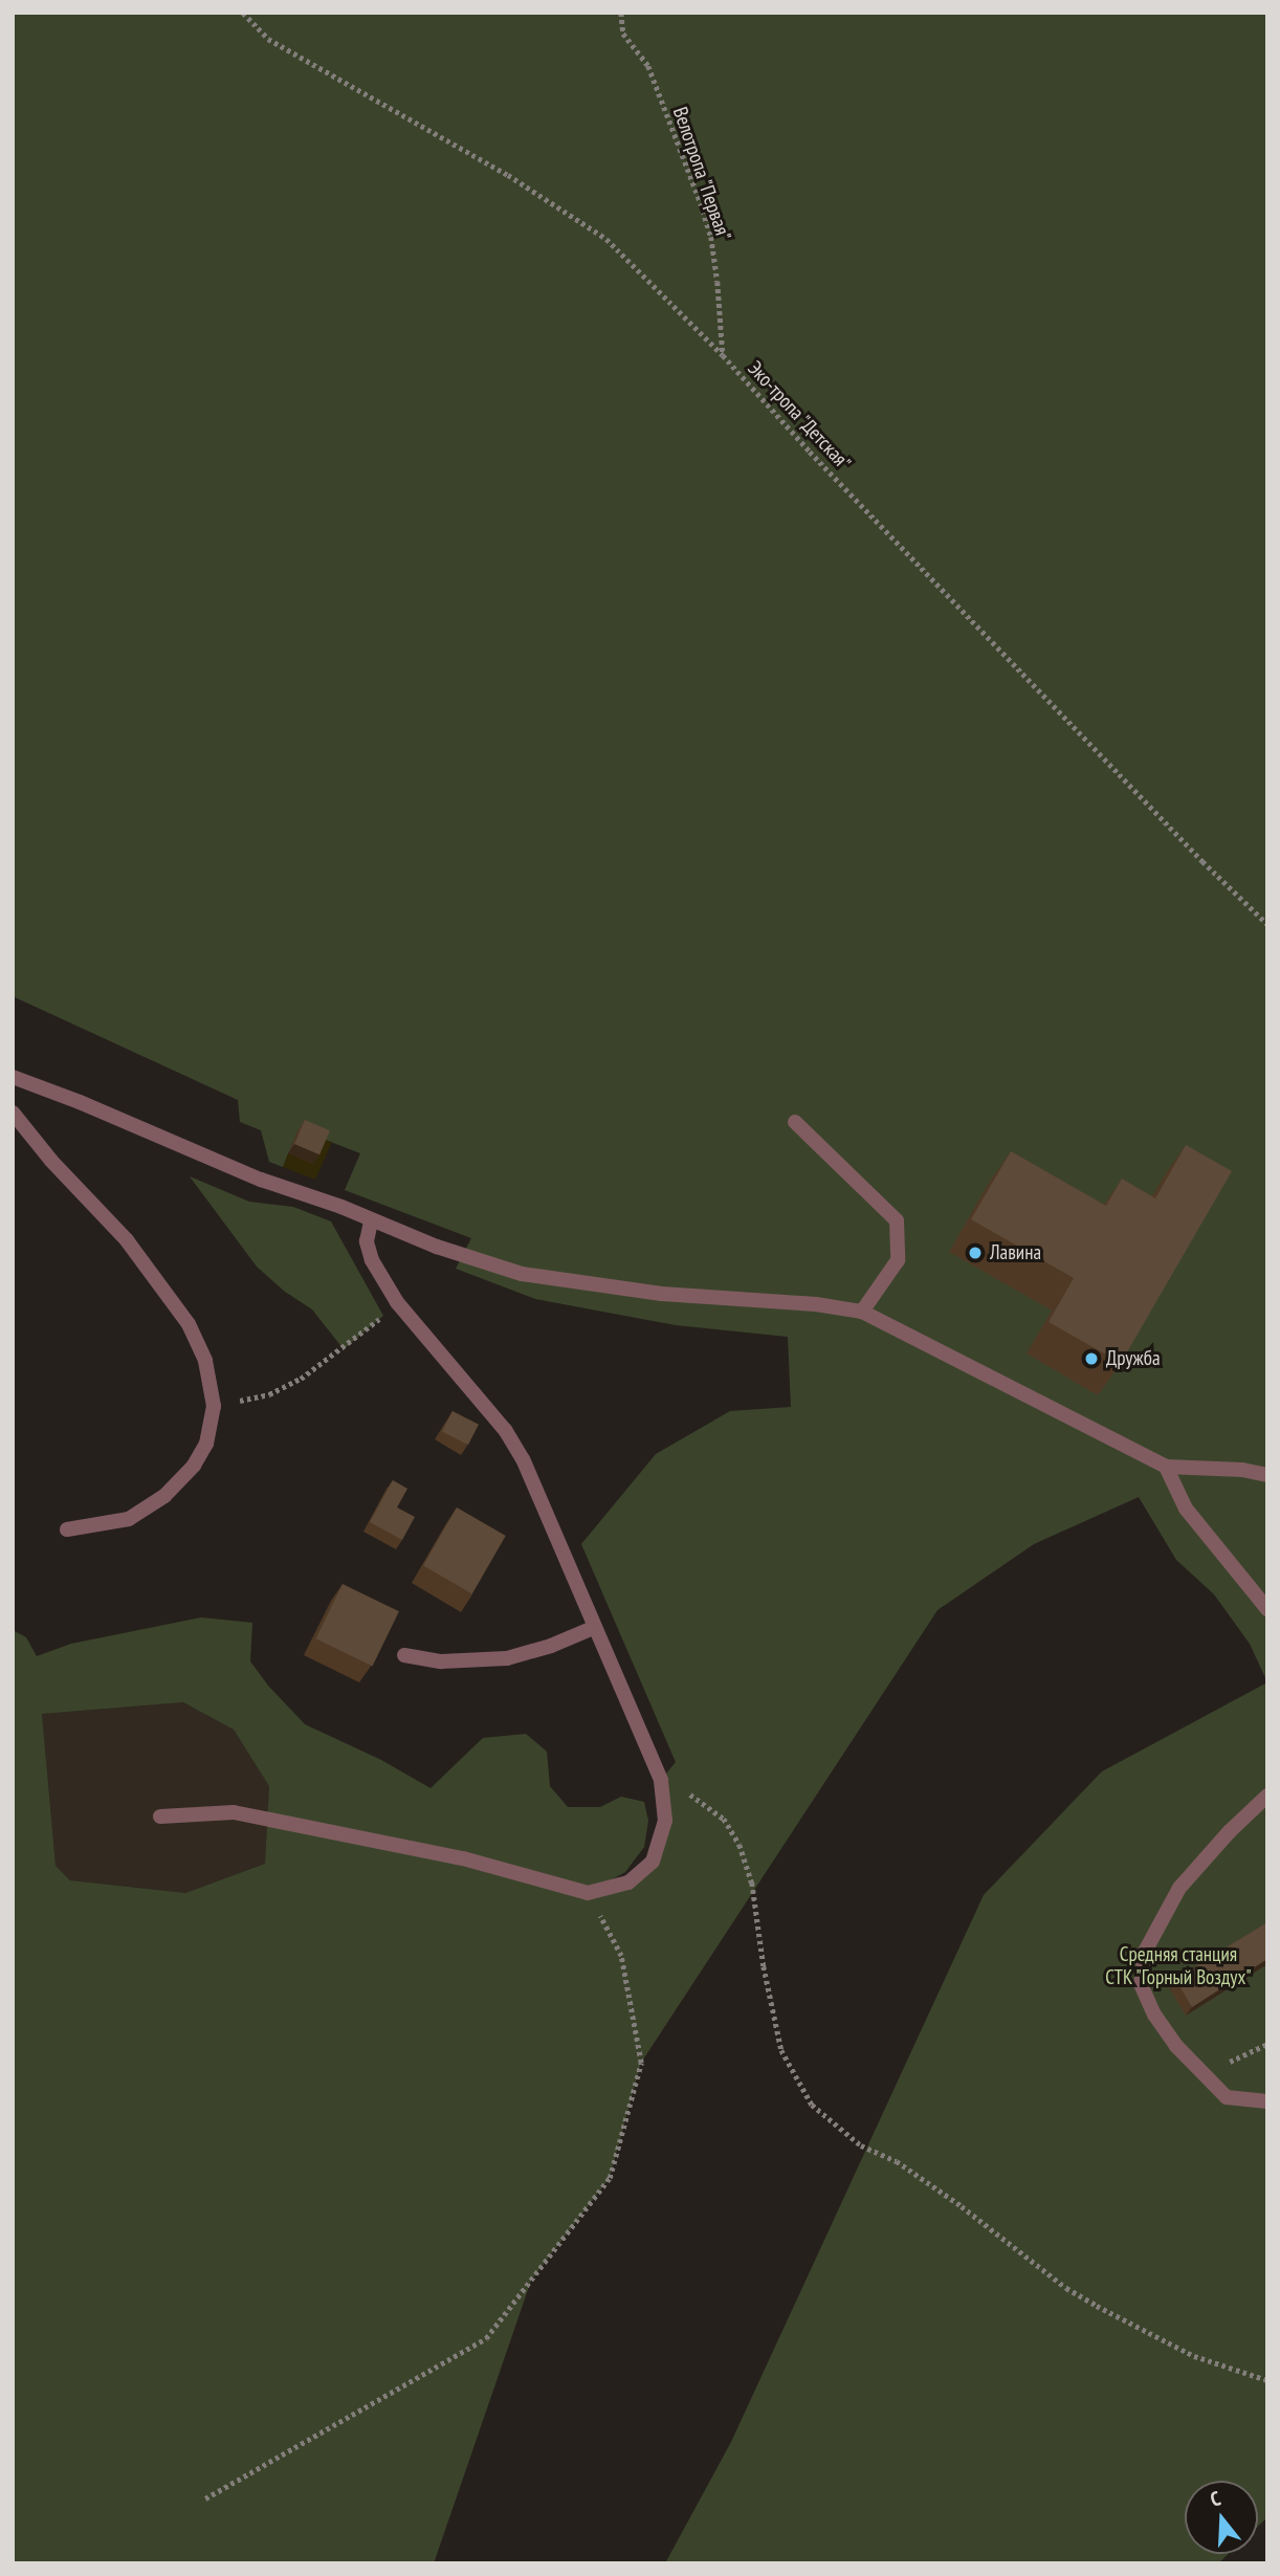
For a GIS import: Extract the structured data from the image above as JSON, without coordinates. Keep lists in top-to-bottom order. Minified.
{"streets":{"path":["Велотропа \"Первая\"","Эко-тропа \"Детская\""]},"crossings":[["Велотропа \"Первая\"","Эко-тропа \"Детская\""]],"parks":["Средняя станция СТК \"Горный Воздух\""],"places":["Лавина","Дружба"],"north":"top"}
